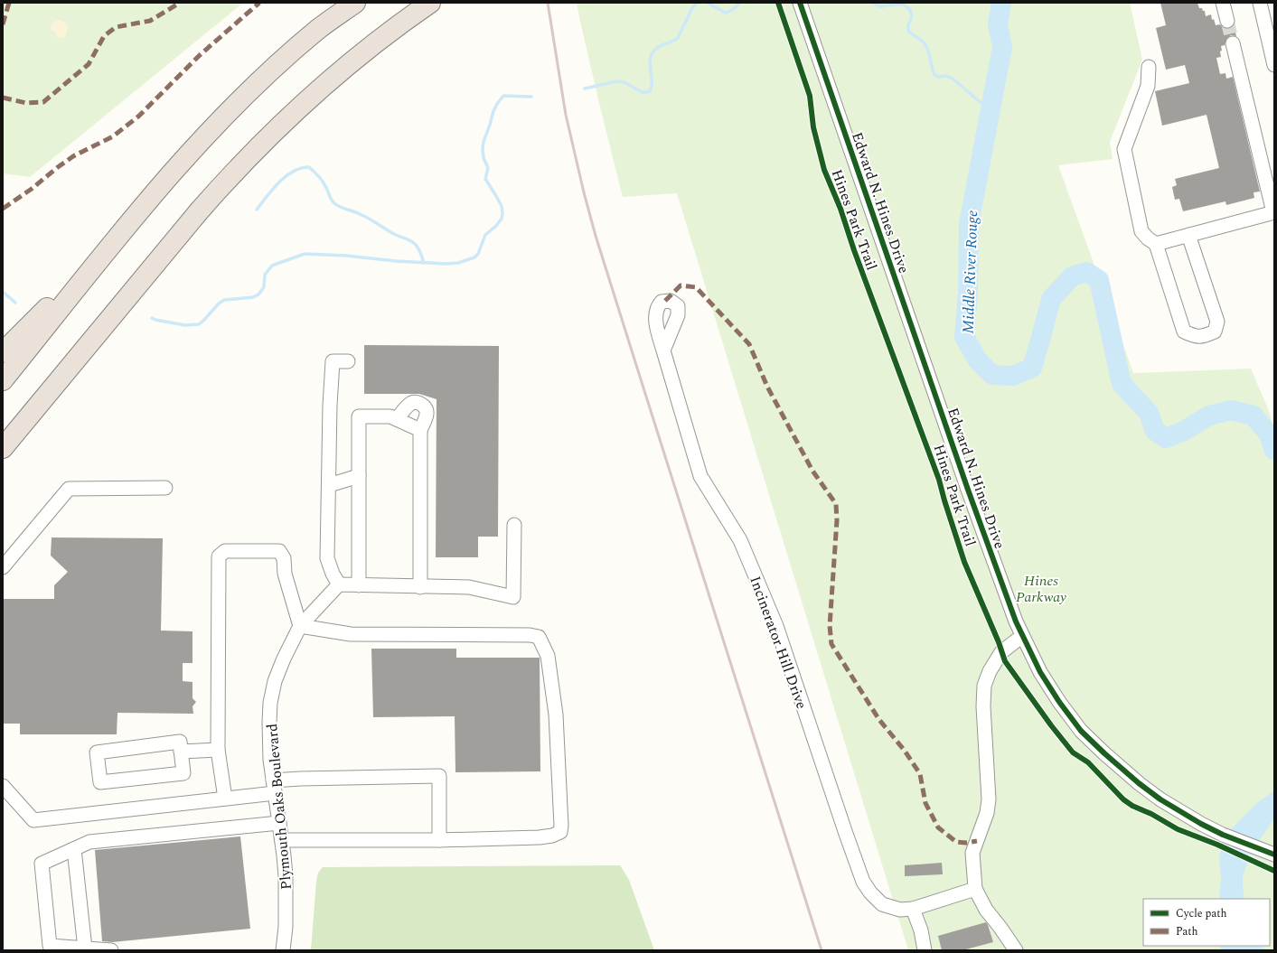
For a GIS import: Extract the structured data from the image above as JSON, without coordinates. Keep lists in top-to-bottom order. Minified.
{"streets":{"street":["Edward N. Hines Drive","Incinerator Hill Drive","Plymouth Oaks Boulevard"],"cycle path":["Hines Park Trail"]},"water":["Middle River Rouge"],"parks":["Hines Parkway"],"legend":["Cycle path","Path"]}
